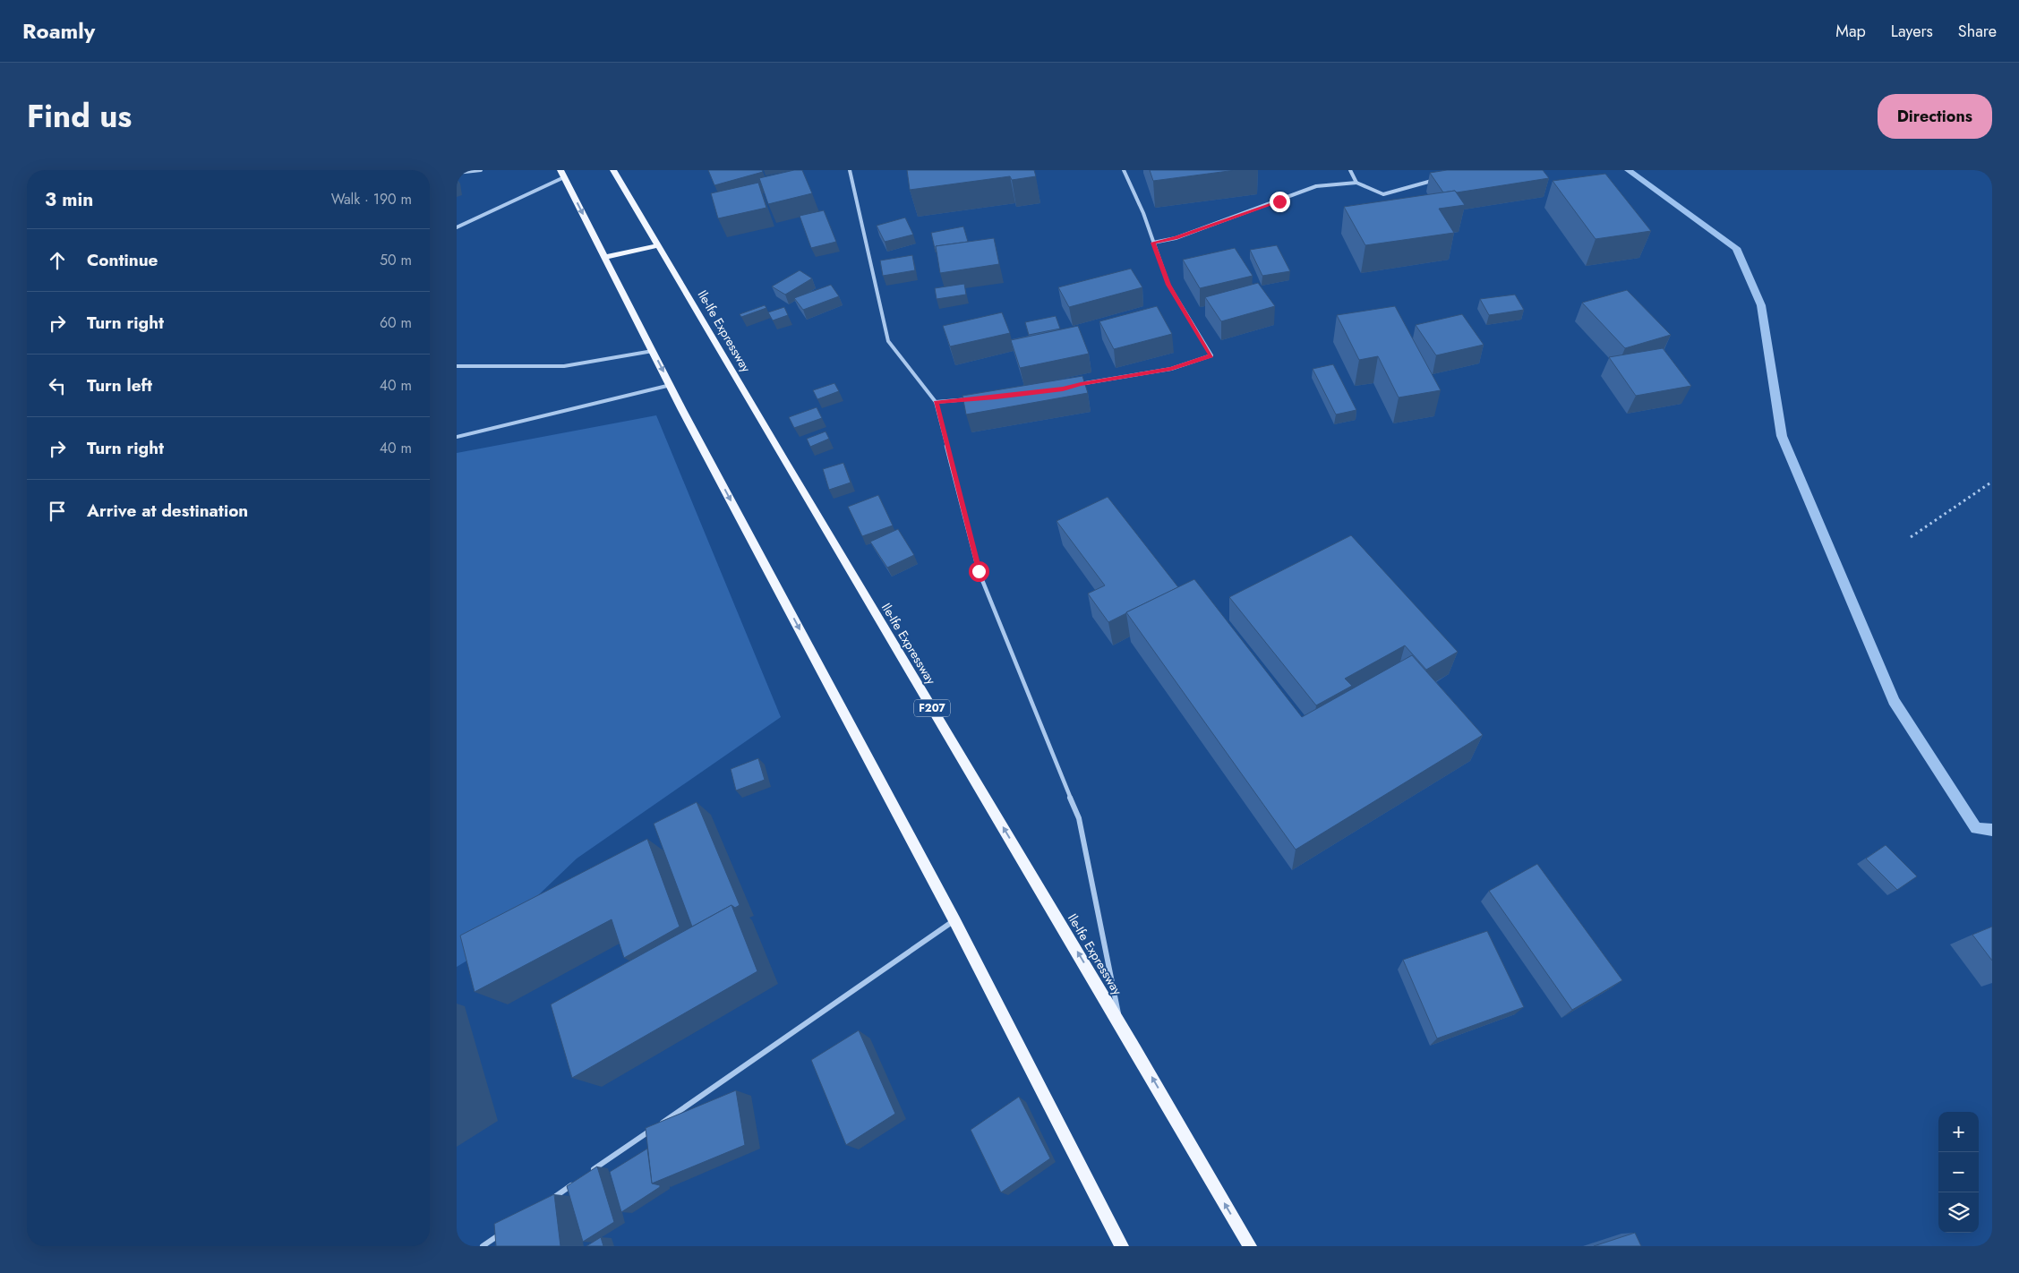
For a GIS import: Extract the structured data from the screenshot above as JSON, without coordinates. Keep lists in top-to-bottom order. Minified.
{"streets":{"main road":["Ile-Ife Expressway","F207"]},"page":{"header":"Roamly","nav":["Map","Layers","Share"],"title":"Find us","buttons":"Directions","heading":["3 min","Walk · 190 m"],"list":[["Continue","50 m"],["Turn right","60 m"],["Turn left","40 m"],["Turn right","40 m"],"Arrive at destination"],"map_buttons":["+","−"]}}
